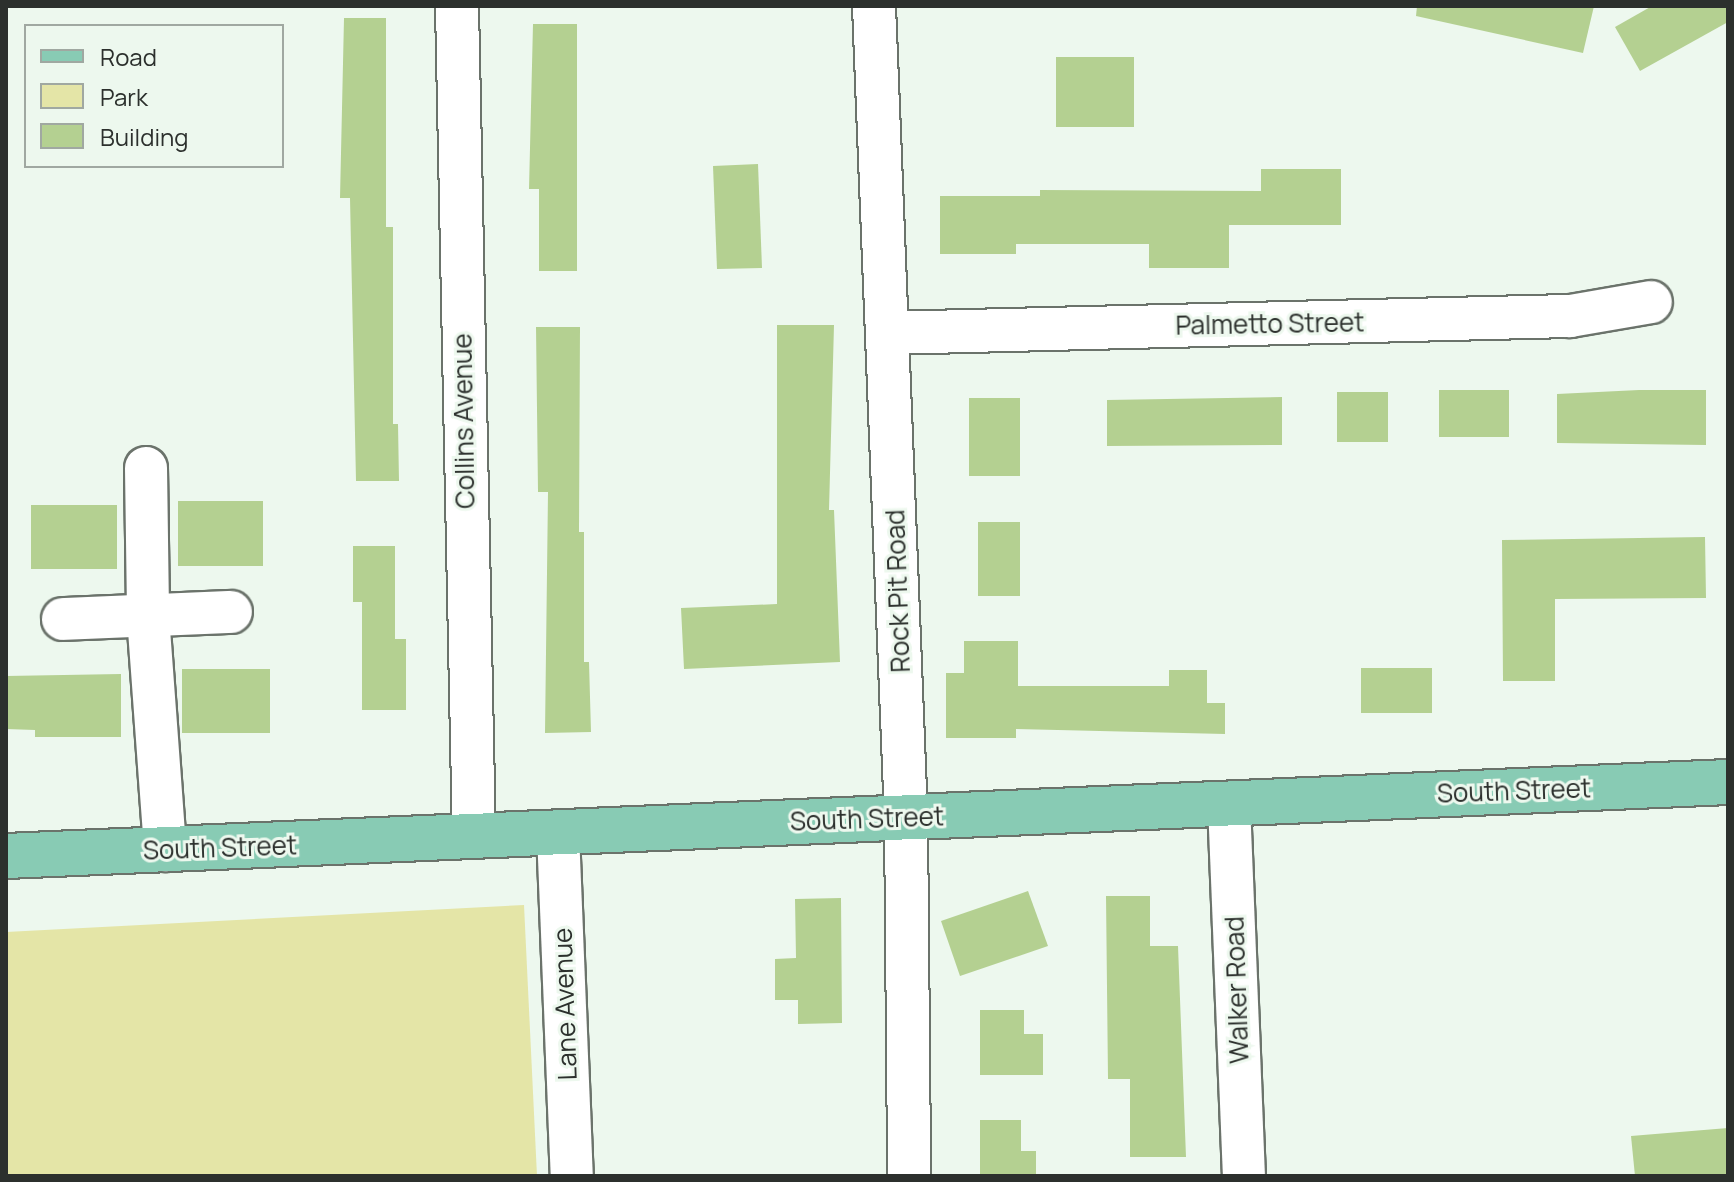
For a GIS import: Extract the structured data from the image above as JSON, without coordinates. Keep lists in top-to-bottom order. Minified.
{"streets":{"main road":["South Street"],"street":["Palmetto Street","Collins Avenue","Rock Pit Road","Walker Road","Lane Avenue"]},"crossings":[["Palmetto Street","Rock Pit Road"],["Collins Avenue","South Street"],["Rock Pit Road","South Street"],["South Street","Walker Road"],["South Street","Lane Avenue"]],"legend":["Road","Park","Building"]}
